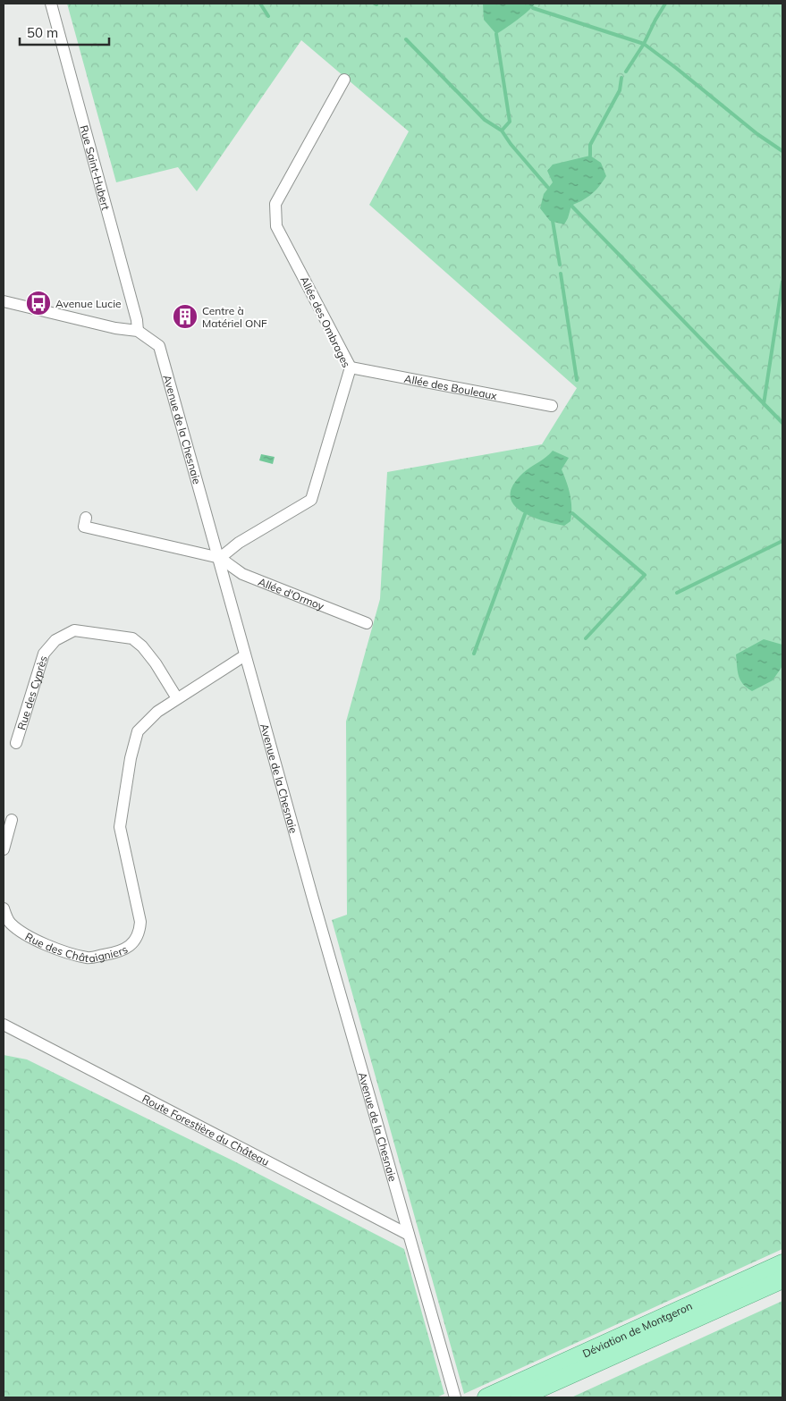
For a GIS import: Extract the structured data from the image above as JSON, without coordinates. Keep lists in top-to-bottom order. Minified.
{"streets":{"main road":["Déviation de Montgeron"],"street":["Rue Saint-Hubert","Allée des Ombrages","Allée des Bouleaux","Avenue de la Chesnaie","Allée d'Ormoy","Rue des Cyprès","Rue des Châtaigniers","Route Forestière du Château"]},"crossings":[["Rue Saint-Hubert","Avenue de la Chesnaie"],["Allée des Ombrages","Allée des Bouleaux"],["Allée des Ombrages","Avenue de la Chesnaie"],["Allée des Ombrages","Allée d'Ormoy"],["Avenue de la Chesnaie","Allée d'Ormoy"],["Avenue de la Chesnaie","Rue des Châtaigniers"],["Avenue de la Chesnaie","Route Forestière du Château"],["Rue des Cyprès","Rue des Châtaigniers"]],"places":{"bus stop":["Avenue Lucie"],"building":["Centre à Matériel ONF"]},"scale_bar":"50 m"}
